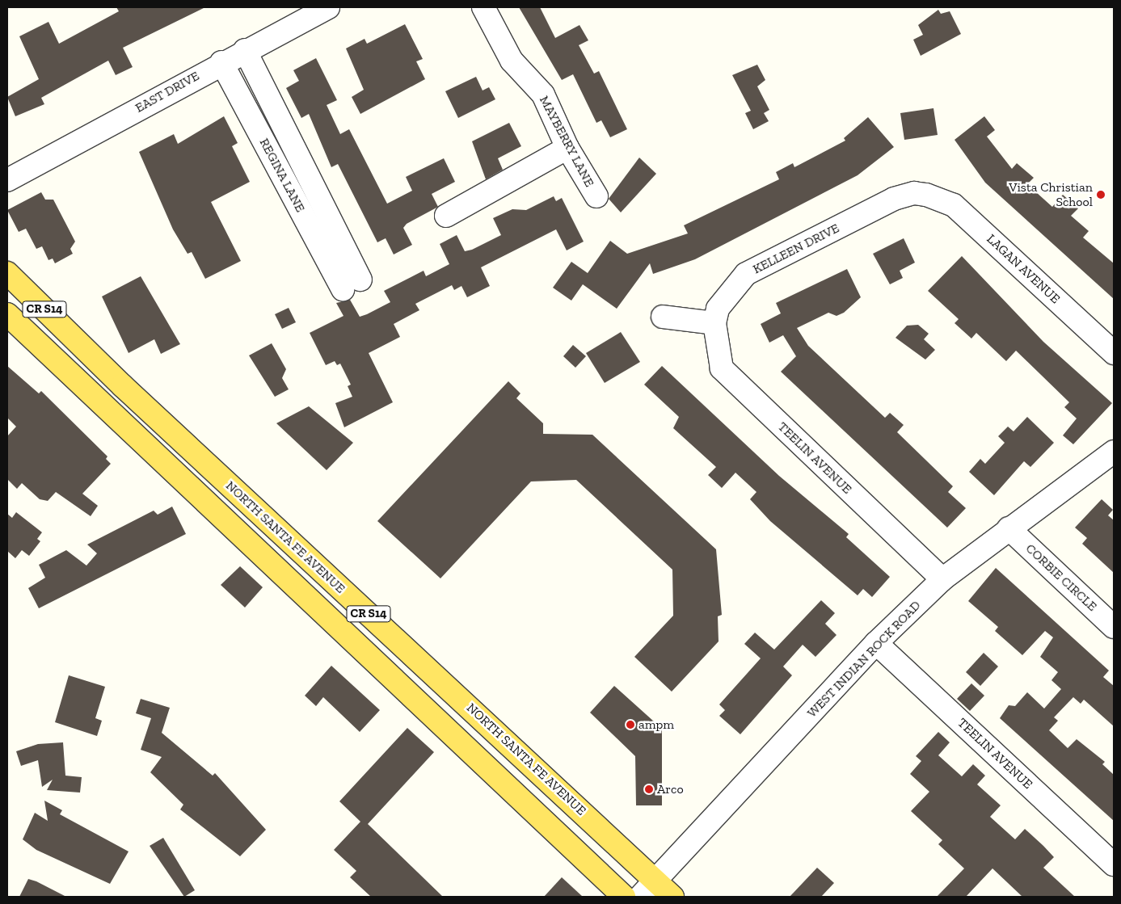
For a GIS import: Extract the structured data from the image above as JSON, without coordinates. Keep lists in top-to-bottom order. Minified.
{"streets":{"main road":["CR S14","NORTH SANTA FE AVENUE"],"street":["EAST DRIVE","MAYBERRY LANE","REGINA LANE","KELLEEN DRIVE","LAGAN AVENUE","TEELIN AVENUE","CORBIE CIRCLE","WEST INDIAN ROCK ROAD"]},"crossings":[["EAST DRIVE","REGINA LANE"],["KELLEEN DRIVE","LAGAN AVENUE"],["KELLEEN DRIVE","TEELIN AVENUE"],["TEELIN AVENUE","WEST INDIAN ROCK ROAD"],["NORTH SANTA FE AVENUE","WEST INDIAN ROCK ROAD"],["CORBIE CIRCLE","WEST INDIAN ROCK ROAD"]],"places":["Vista Christian School","ampm","Arco"]}
